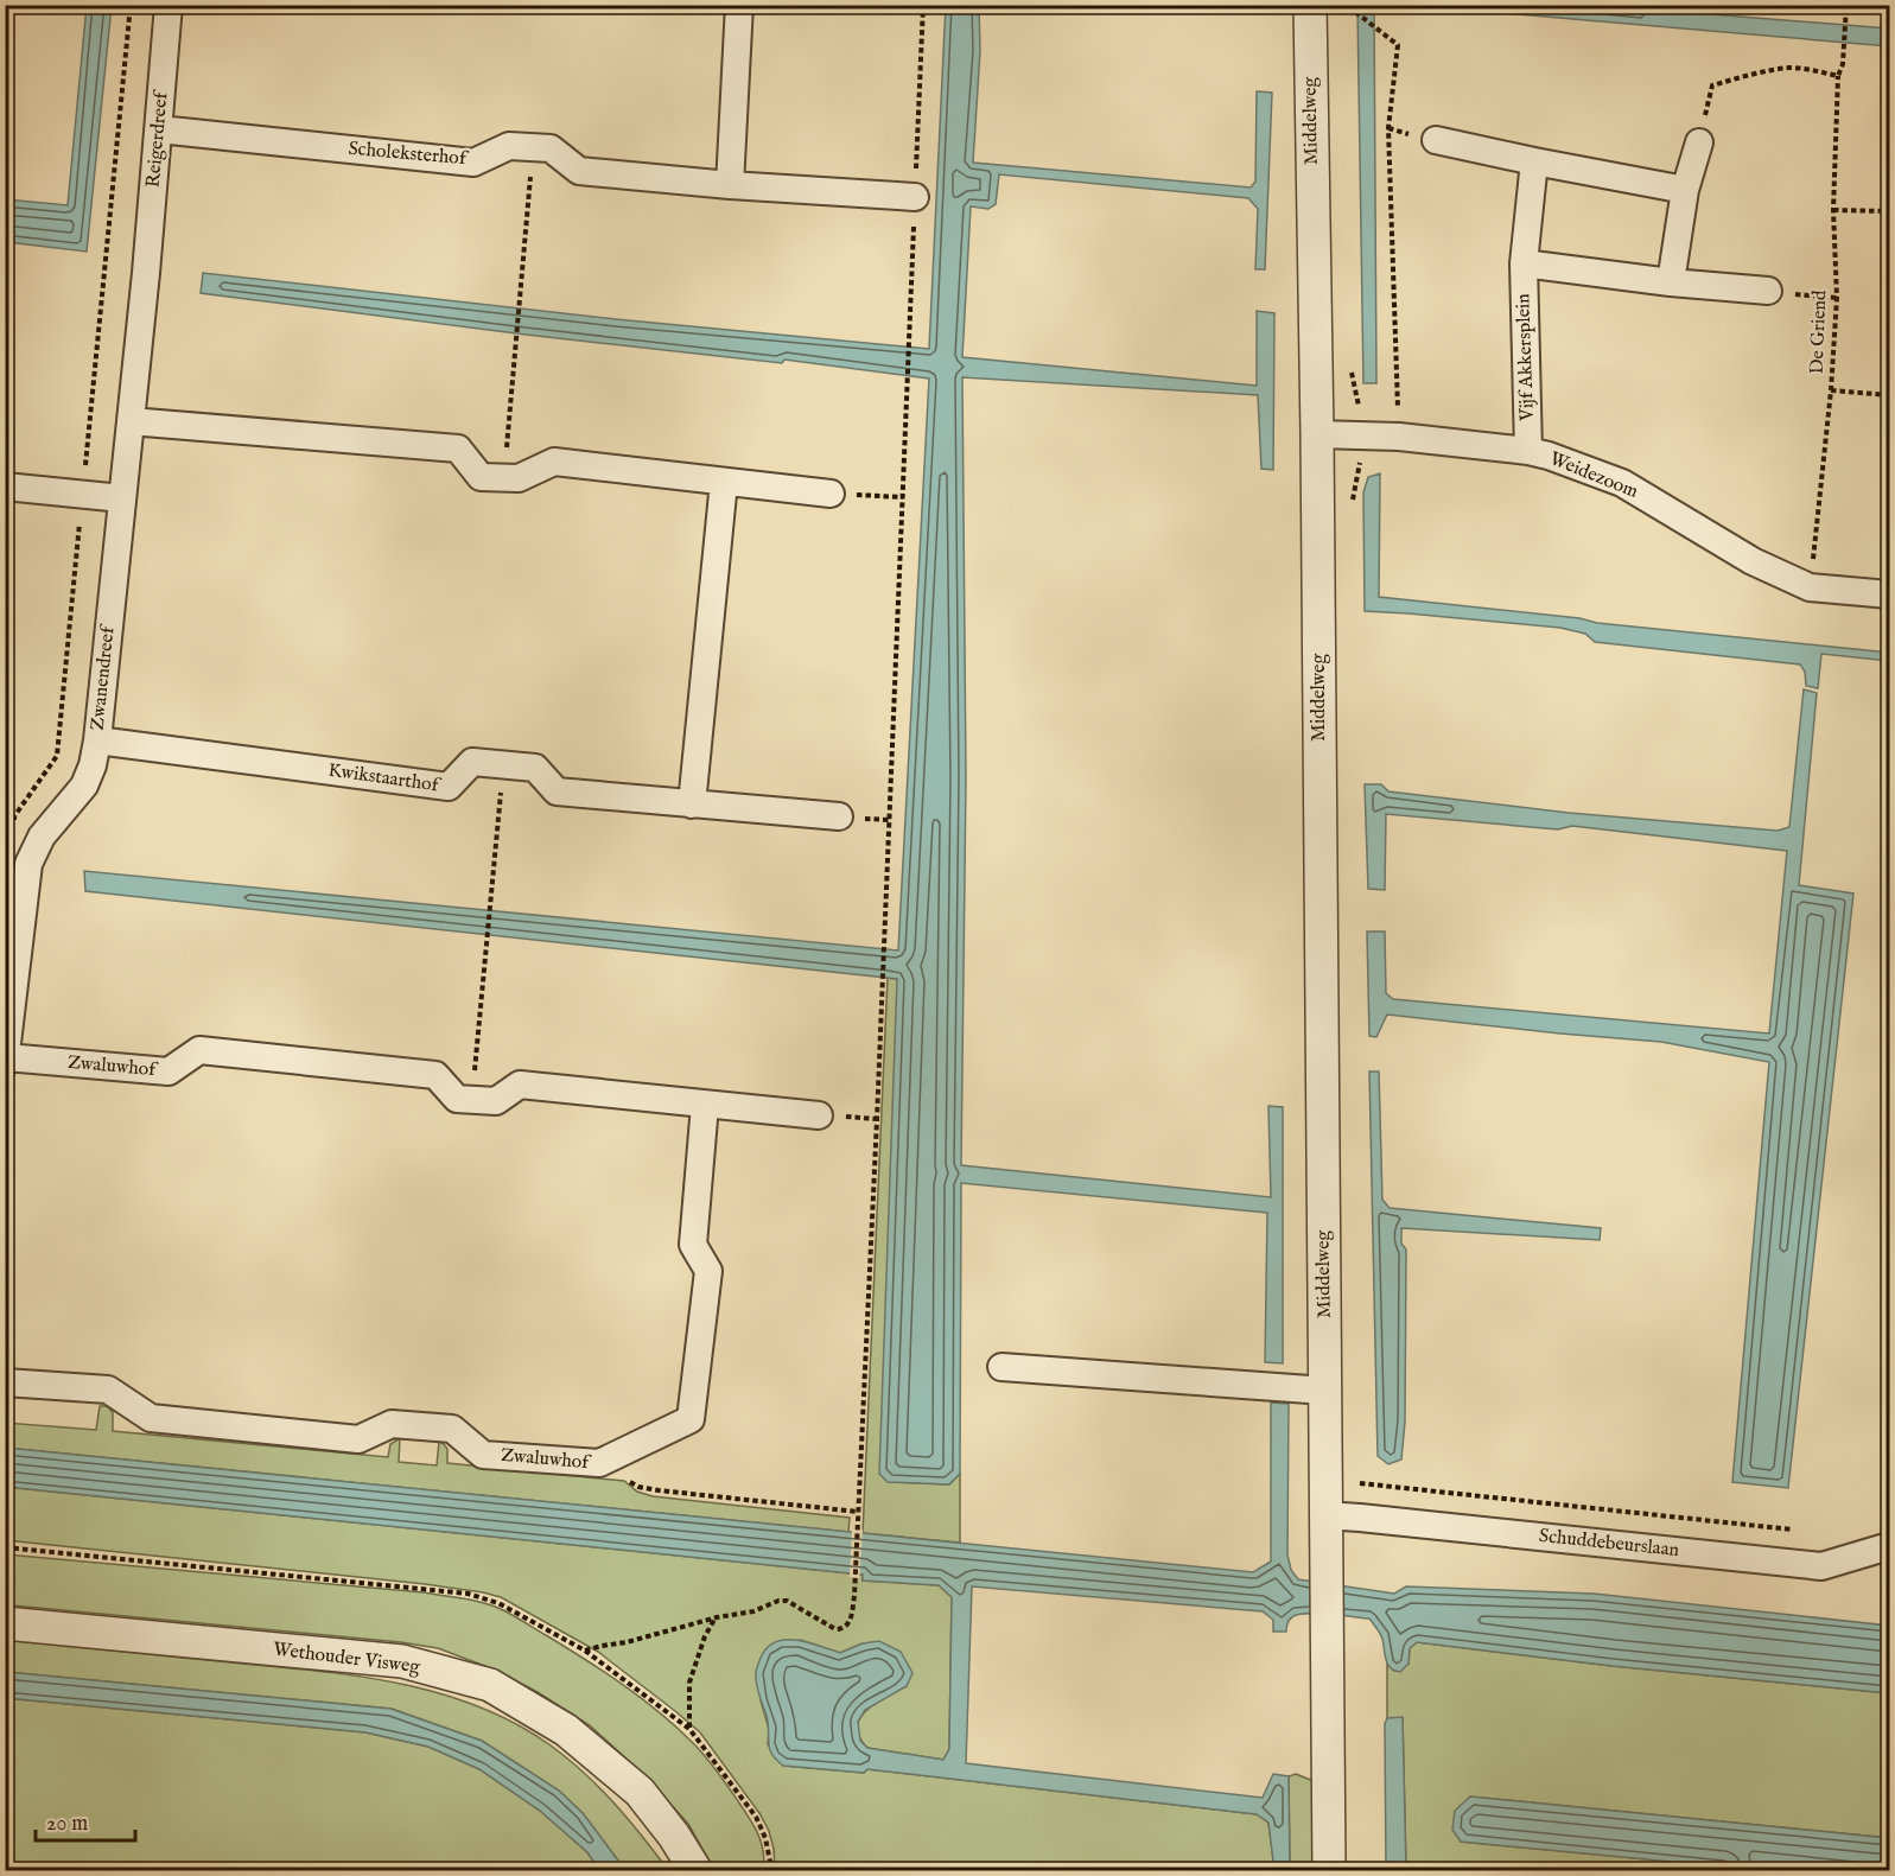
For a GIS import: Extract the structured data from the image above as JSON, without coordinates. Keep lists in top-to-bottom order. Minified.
{"streets":{"street":["Middelweg","Reigerdreef","Scholeksterhof","Vijf Akkersplein","Weidezoom","Zwanendreef","Kwikstaarthof","Zwaluwhof","Schuddebeurslaan","Wethouder Visweg"],"path":["De Griend"]},"crossings":[["Middelweg","Weidezoom"],["Middelweg","Schuddebeurslaan"],["Reigerdreef","Scholeksterhof"],["Reigerdreef","Zwanendreef"],["De Griend","Weidezoom"],["Vijf Akkersplein","Weidezoom"],["Zwanendreef","Kwikstaarthof"],["Zwanendreef","Zwaluwhof"]],"scale_bar":"20 m"}
